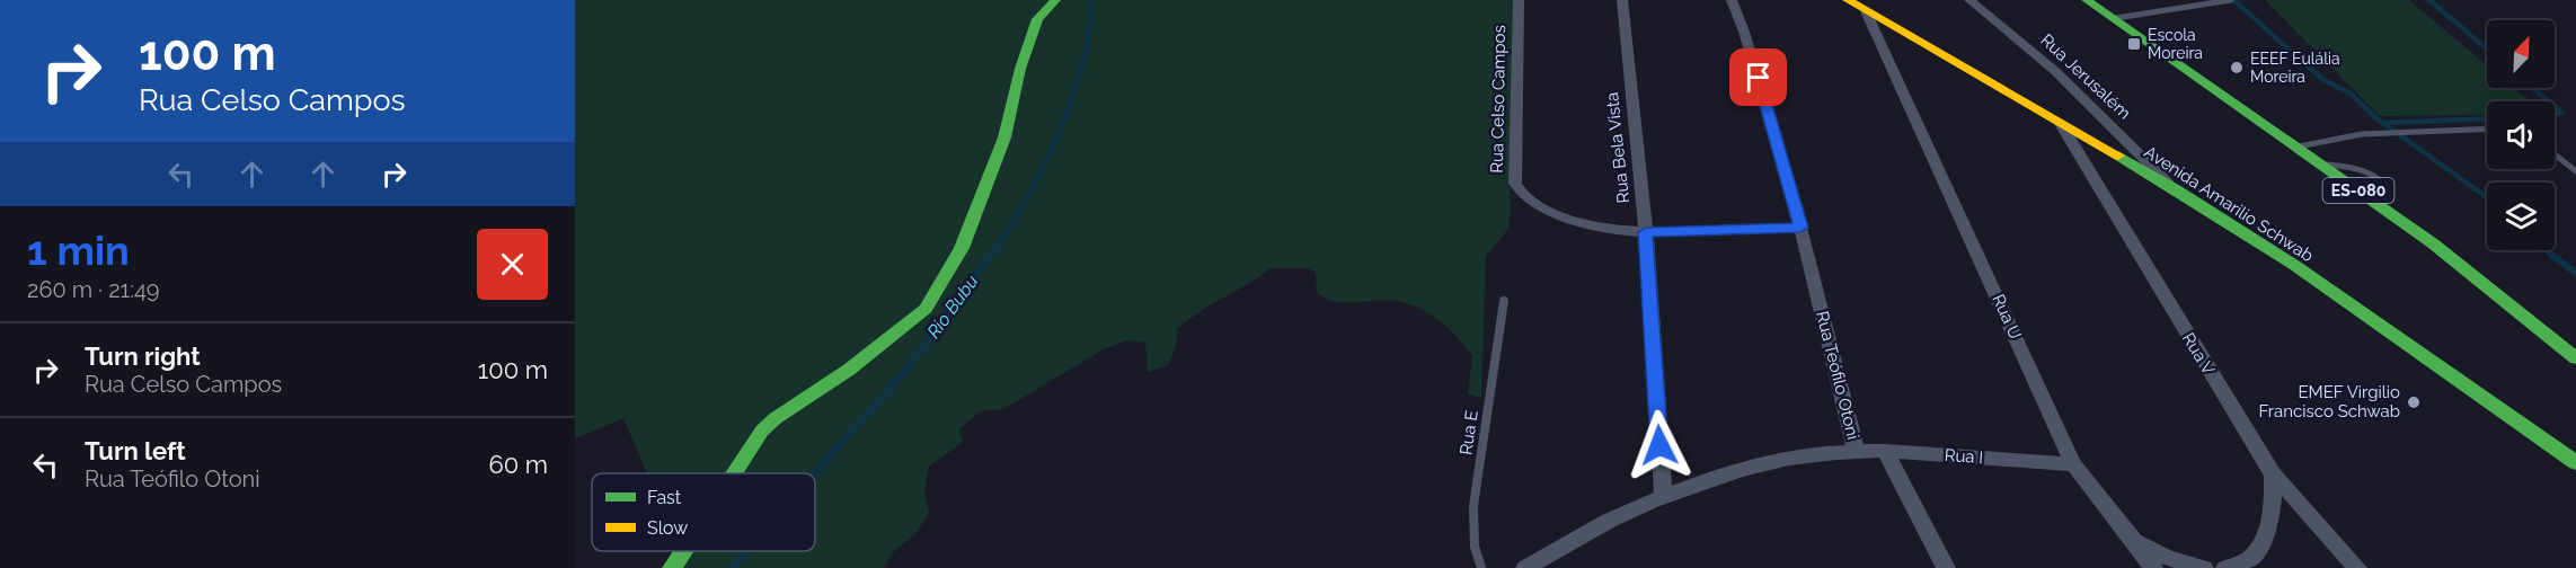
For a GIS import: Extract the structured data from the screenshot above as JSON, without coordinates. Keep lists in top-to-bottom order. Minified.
{"streets":{"street":["Rua Jerusalém","Rua Celso Campos","Rua Bela Vista","ES-080","Avenida Amarilio Schwab","Rua U","Rua V","Rua Teófilo Otoni","Rua I"],"lane":["Rua E"]},"crossings":[["Rua Jerusalém","Avenida Amarilio Schwab"],["Rua Celso Campos","Rua Bela Vista"],["Rua Celso Campos","Rua Teófilo Otoni"],["Rua Bela Vista","Rua Teófilo Otoni"],["Avenida Amarilio Schwab","Rua U"],["Avenida Amarilio Schwab","Rua V"],["Rua U","Rua I"],["Rua Teófilo Otoni","Rua I"]],"water":["Rio Bubu"],"places":{"transit":["Escola Moreira"],"other":["EEEF Eulália Moreira","EMEF Virgilio Francisco Schwab"]},"legend":["Fast","Slow"],"north":"top right","page":{"turn":["100 m","Rua Celso Campos"],"heading":["1 min","260 m · 21:49"],"list":[{"name":"Turn right","note":"Rua Celso Campos","value":"100 m"},{"name":"Turn left","note":"Rua Teófilo Otoni","value":"60 m"}]}}
